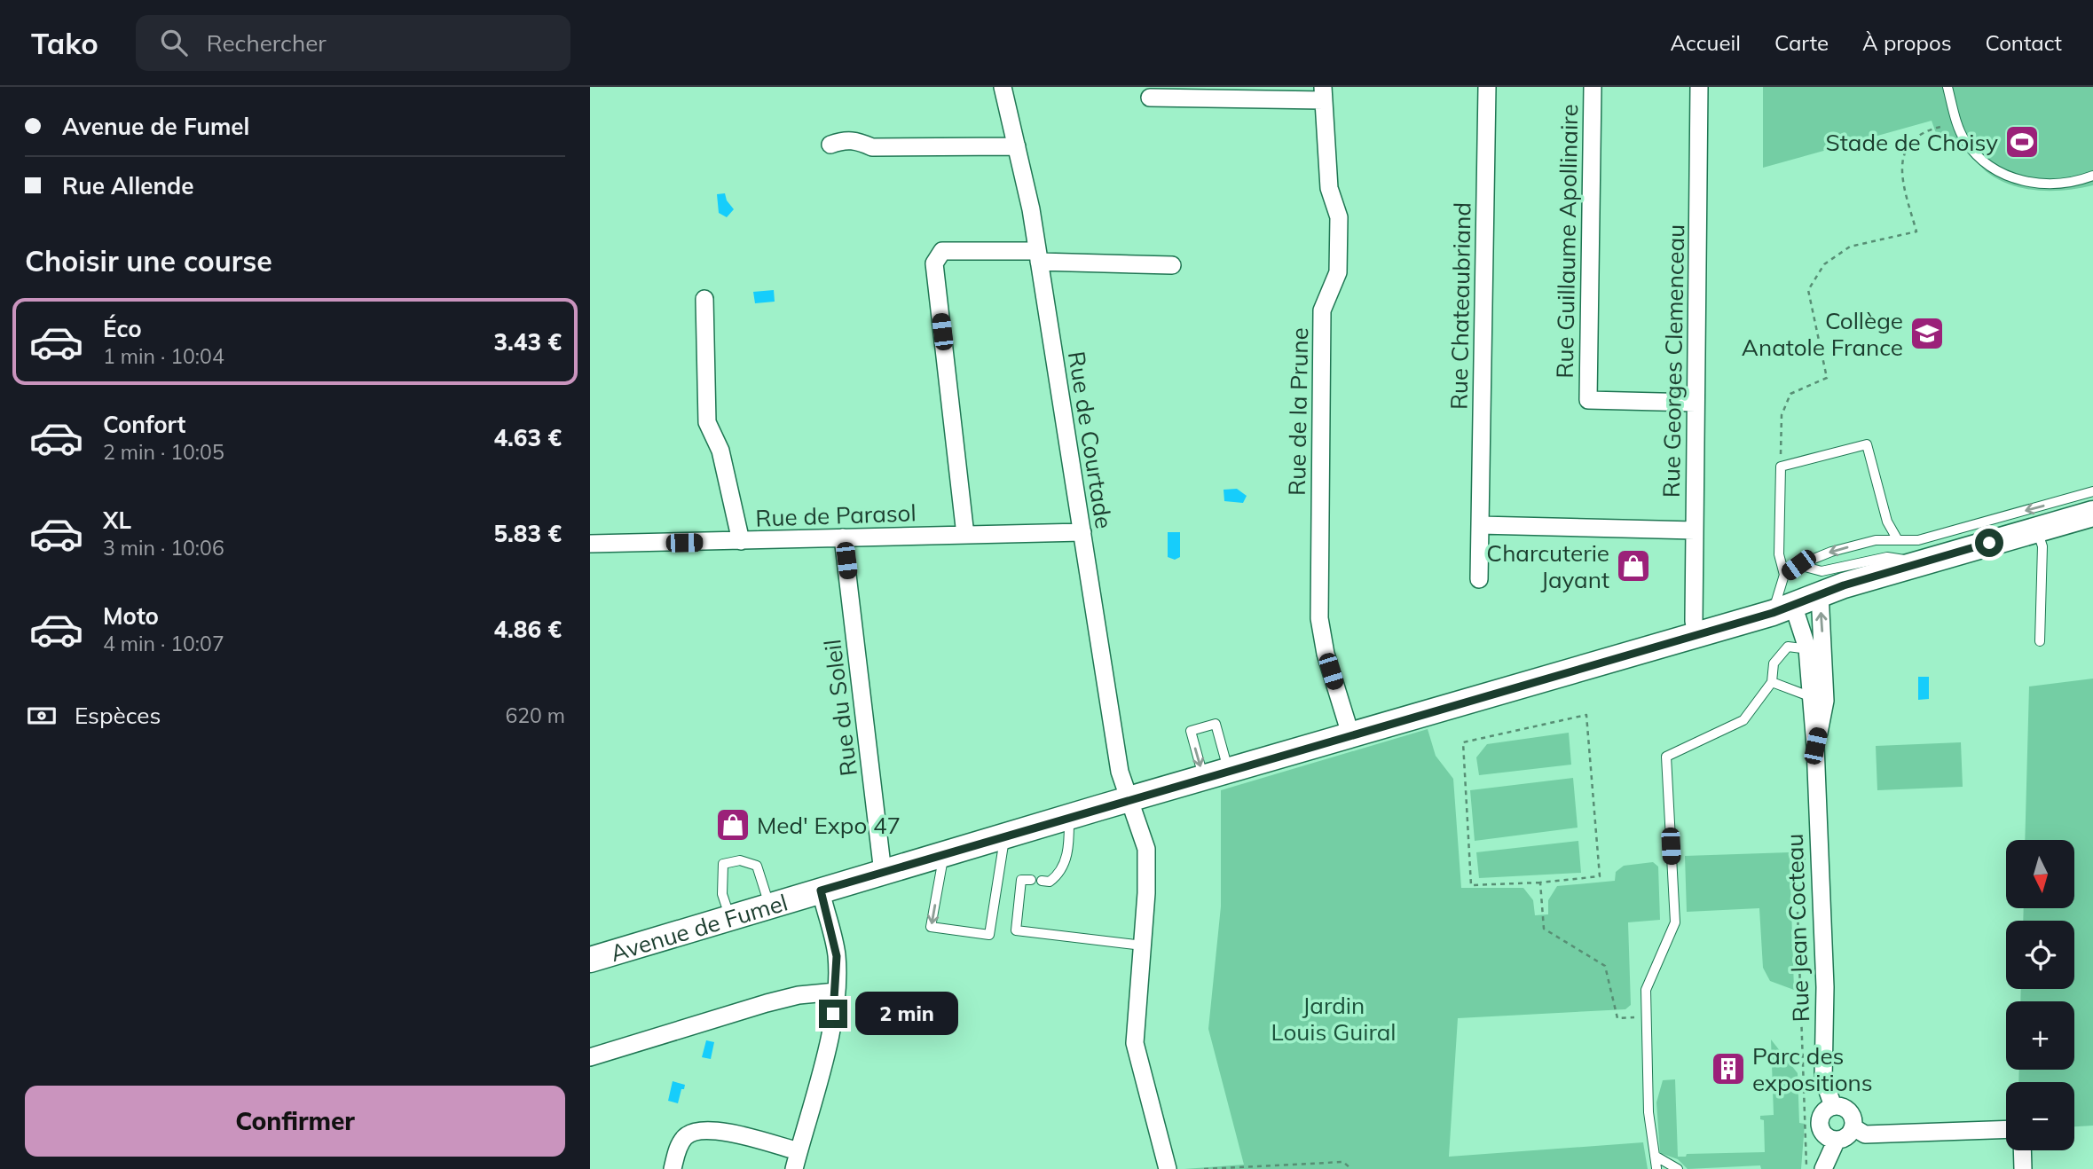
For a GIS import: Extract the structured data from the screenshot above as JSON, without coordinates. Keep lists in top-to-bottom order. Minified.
{"streets":{"main road":["Avenue de Fumel"],"street":["Rue Guillaume Apollinaire","Rue Chateaubriand","Rue Georges Clemenceau","Rue de la Prune","Rue de Courtade","Rue de Parasol","Rue du Soleil","Rue Jean Cocteau"]},"crossings":[["Rue Guillaume Apollinaire","Rue Georges Clemenceau"],["Rue Georges Clemenceau","Avenue de Fumel"],["Rue de la Prune","Avenue de Fumel"],["Rue de Courtade","Rue de Parasol"],["Rue de Courtade","Avenue de Fumel"],["Rue de Parasol","Rue du Soleil"],["Rue du Soleil","Avenue de Fumel"],["Avenue de Fumel","Rue Jean Cocteau"]],"parks":["Jardin Louis Guiral"],"places":{"sports":["Stade de Choisy"],"school or university":["Collège Anatole France"],"shop":["Charcuterie Jayant","Med' Expo 47"],"building":["Parc des expositions"]},"north":"bottom","page":{"header":"Tako","search":"Rechercher","nav":["Accueil","Carte","À propos","Contact"],"banner":["Avenue de Fumel","Rue Allende"],"heading":"Choisir une course","list":[{"name":"Éco","note":"1 min · 10:04","value":"3.43 €"},{"name":"Confort","note":"2 min · 10:05","value":"4.63 €"},{"name":"XL","note":"3 min · 10:06","value":"5.83 €"},{"name":"Moto","note":"4 min · 10:07","value":"4.86 €"}],"pay":["Espèces","620 m"],"map_buttons":["+","−"],"bubble":"2 min","buttons":"Confirmer"}}
